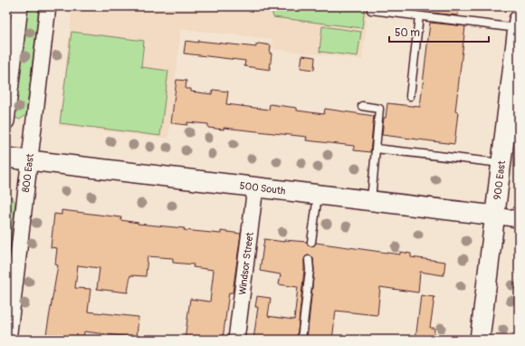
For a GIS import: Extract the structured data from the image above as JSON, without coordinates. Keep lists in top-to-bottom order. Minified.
{"streets":{"street":["800 East","900 East","500 South","Windsor Street"]},"crossings":[["800 East","500 South"],["900 East","500 South"],["500 South","Windsor Street"]],"scale_bar":"50 m"}
